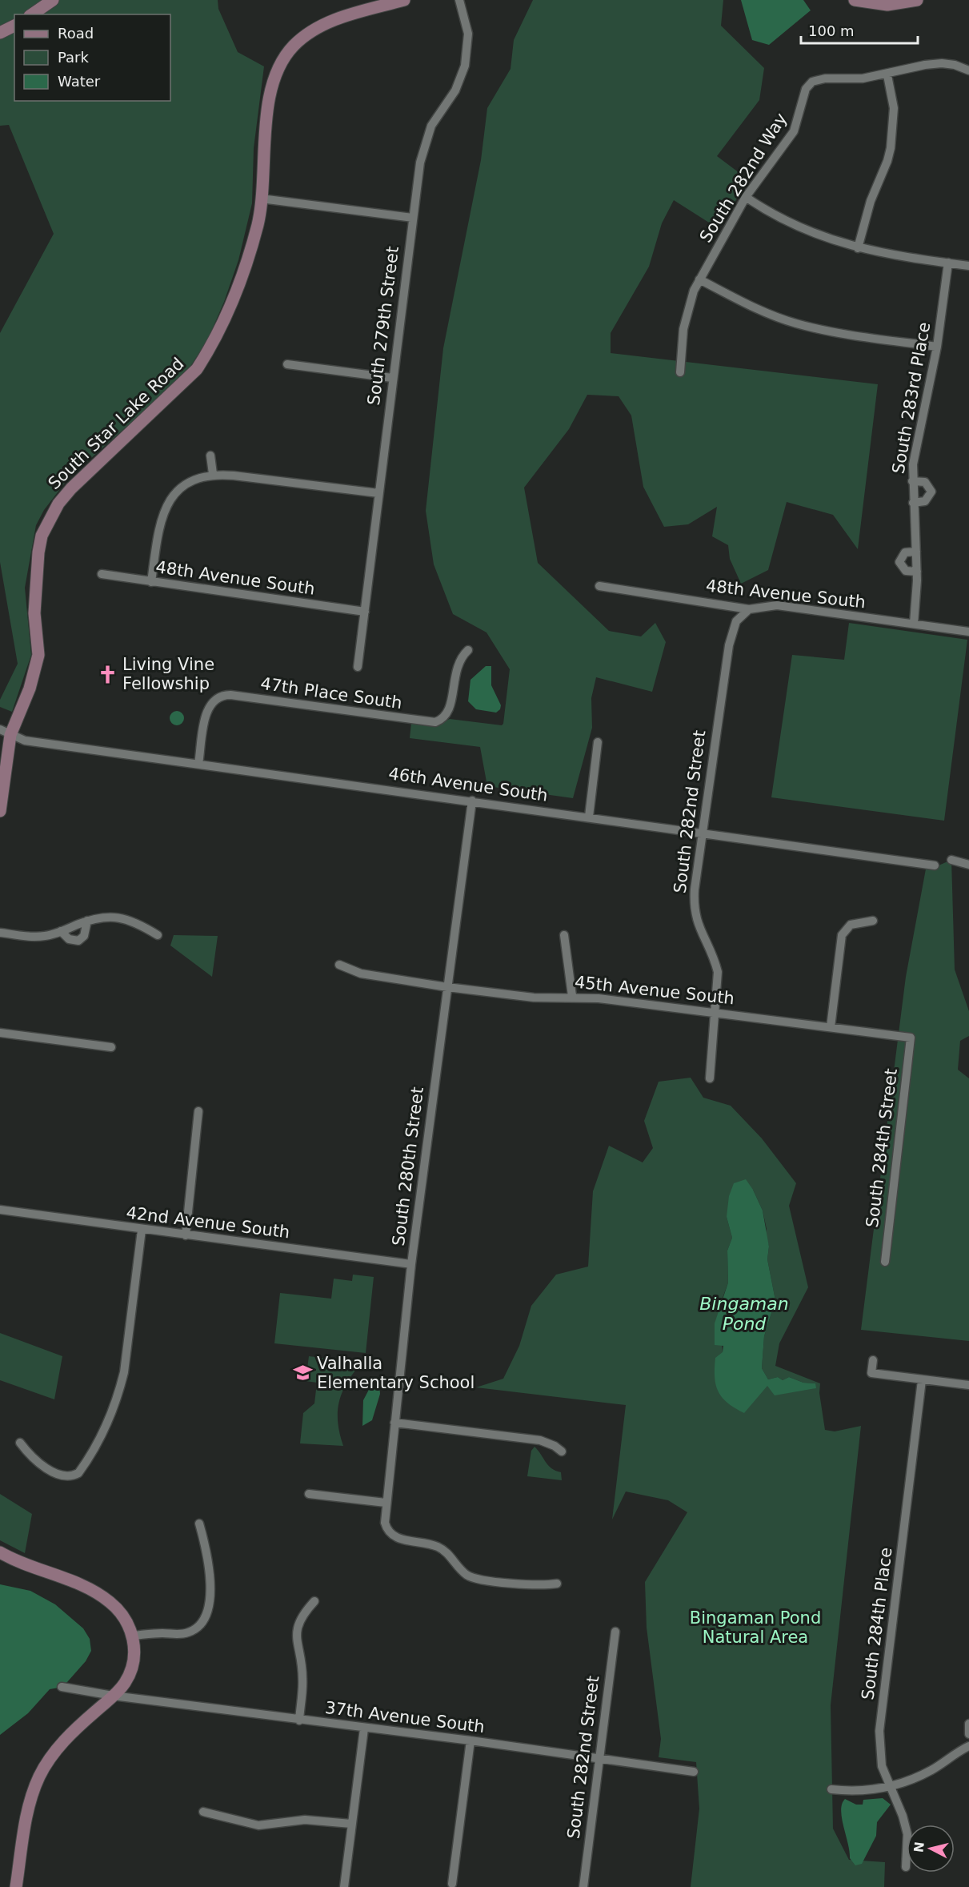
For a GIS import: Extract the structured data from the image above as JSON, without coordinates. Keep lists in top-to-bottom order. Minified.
{"streets":{"street":["South 282nd Way","South 279th Street","South 283rd Place","South Star Lake Road","48th Avenue South","47th Place South","46th Avenue South","South 282nd Street","45th Avenue South","South 284th Street","South 280th Street","42nd Avenue South","South 284th Place","37th Avenue South"]},"crossings":[["South 279th Street","48th Avenue South"],["South 283rd Place","48th Avenue South"],["South Star Lake Road","46th Avenue South"],["48th Avenue South","South 282nd Street"],["47th Place South","46th Avenue South"],["46th Avenue South","South 282nd Street"],["46th Avenue South","South 280th Street"],["South 282nd Street","45th Avenue South"],["South 282nd Street","37th Avenue South"],["45th Avenue South","South 284th Street"],["45th Avenue South","South 280th Street"],["South 280th Street","42nd Avenue South"]],"water":["Bingaman Pond"],"parks":["Bingaman Pond Natural Area"],"places":{"church":["Living Vine Fellowship"],"school or university":["Valhalla Elementary School"]},"legend":["Road","Park","Water"],"scale_bar":"100 m","north":"left"}
